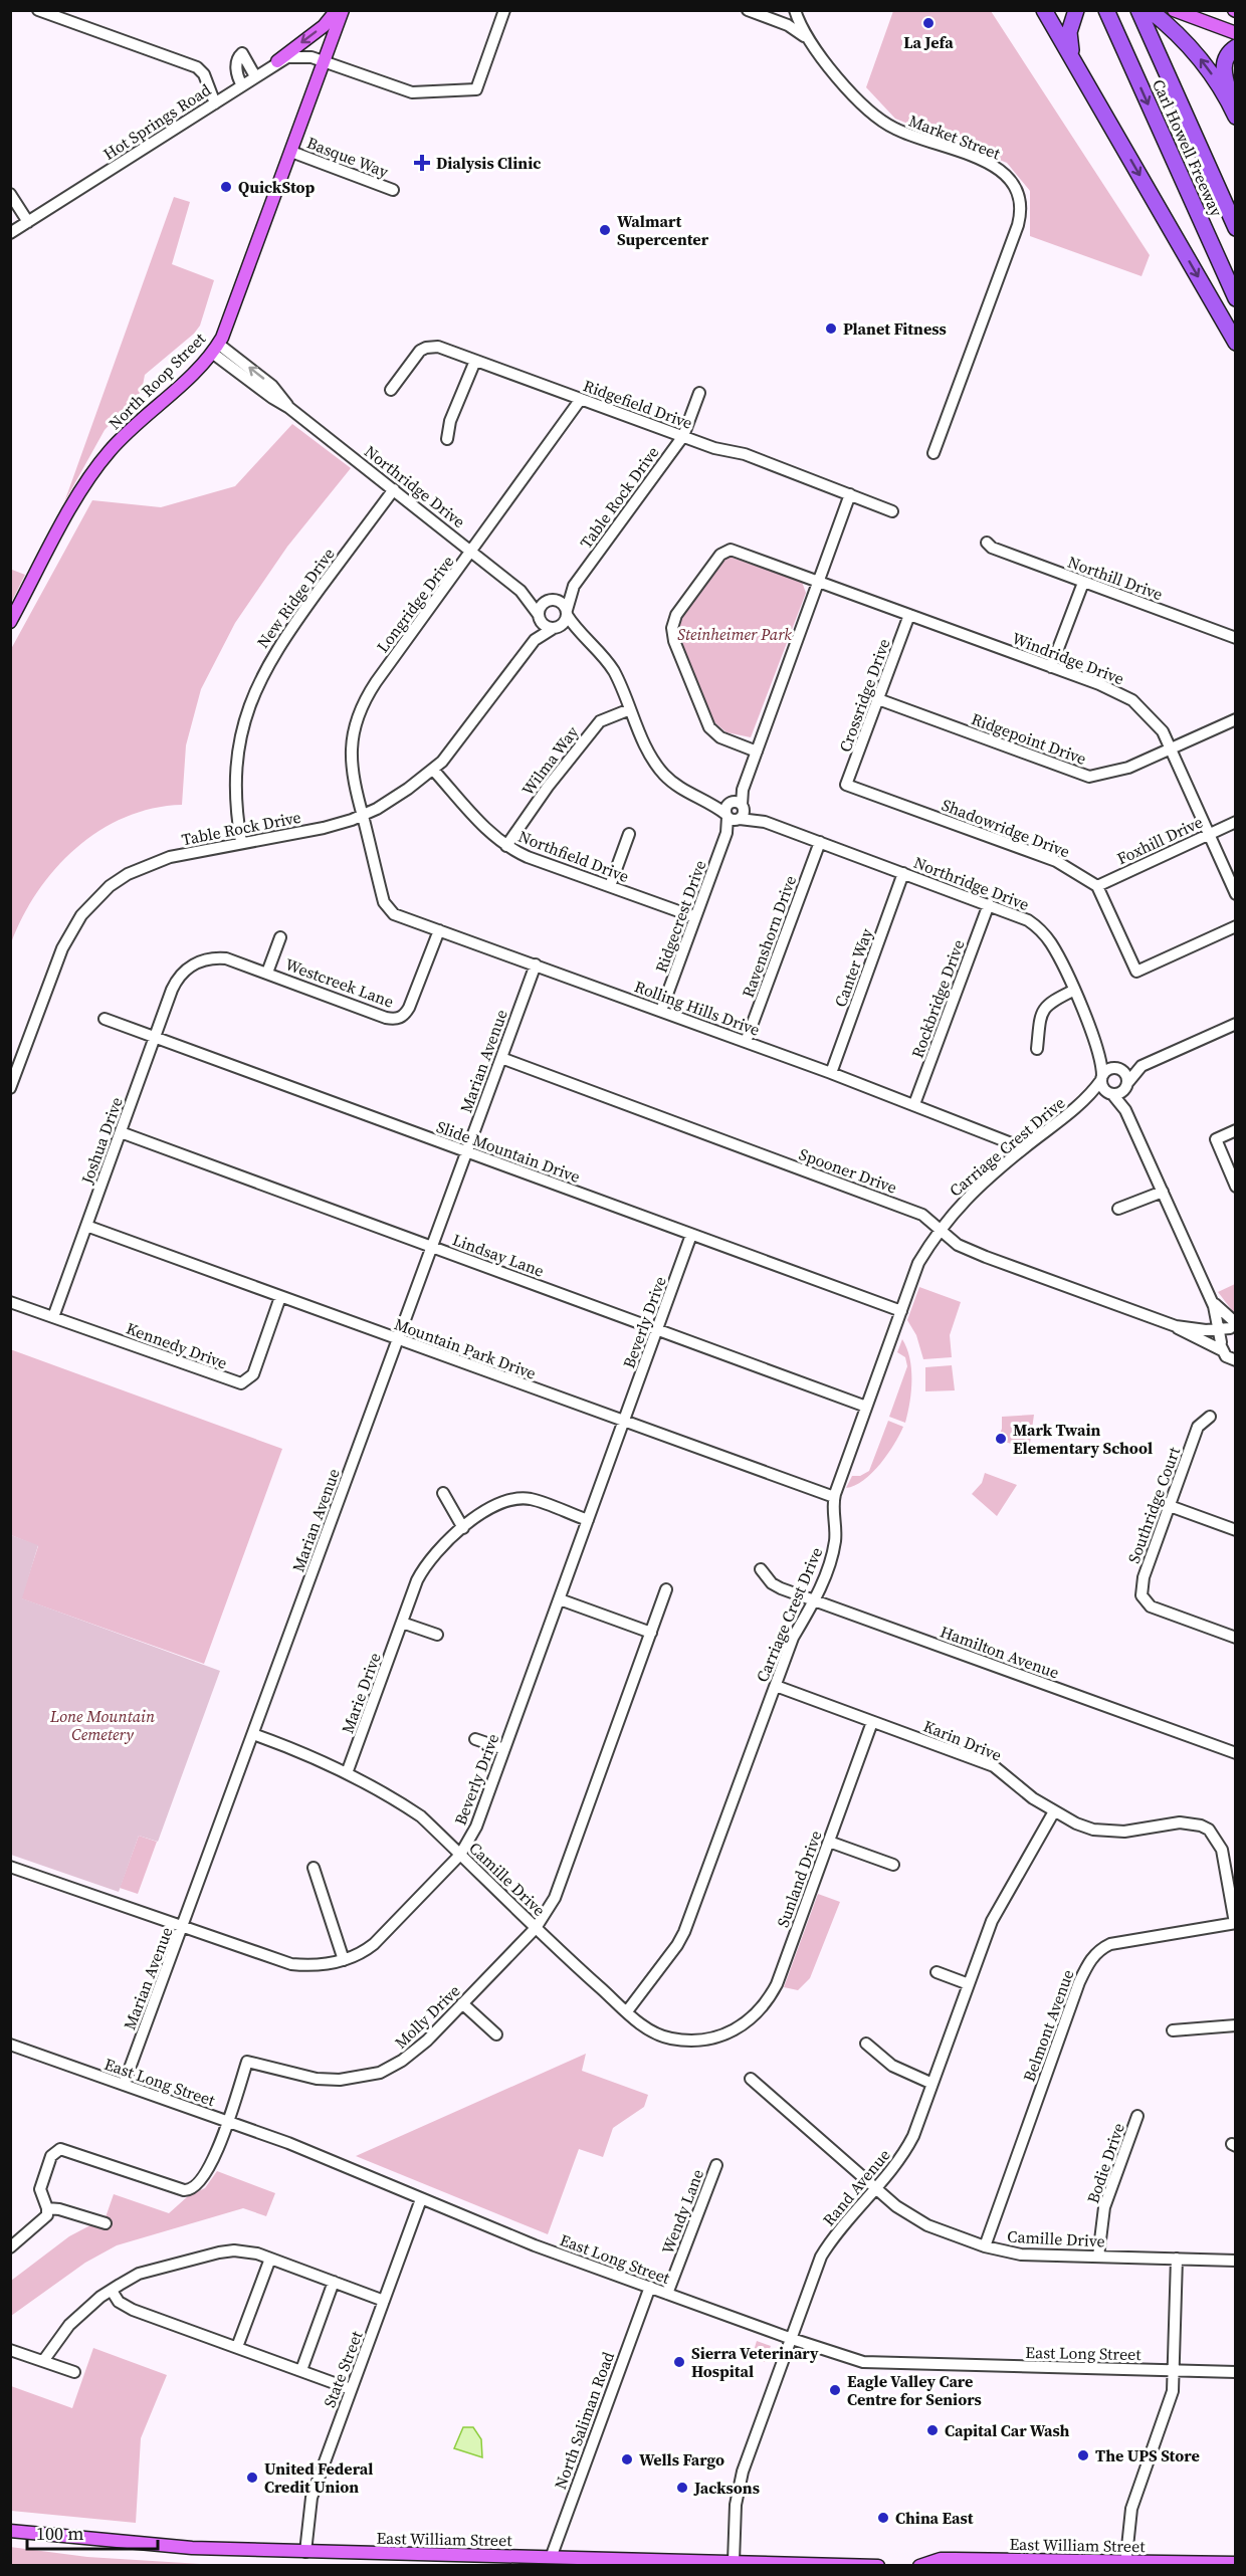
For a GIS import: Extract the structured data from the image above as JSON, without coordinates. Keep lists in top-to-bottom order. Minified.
{"streets":{"highway":["Carl Howell Freeway"],"main road":["North Roop Street","East William Street"],"street":["Hot Springs Road","Market Street","Basque Way","Ridgefield Drive","Northridge Drive","Table Rock Drive","Northill Drive","New Ridge Drive","Longridge Drive","Windridge Drive","Crossridge Drive","Ridgepoint Drive","Wilma Way","Shadowridge Drive","Foxhill Drive","Northfield Drive","Ridgecrest Drive","Ravenshorn Drive","Canter Way","Westcreek Lane","Rockbridge Drive","Rolling Hills Drive","Marian Avenue","Joshua Drive","Carriage Crest Drive","Slide Mountain Drive","Spooner Drive","Lindsay Lane","Beverly Drive","Kennedy Drive","Mountain Park Drive","Southridge Court","Hamilton Avenue","Marie Drive","Karin Drive","Camille Drive","Sunland Drive","Molly Drive","Belmont Avenue","East Long Street","Bodie Drive","Rand Avenue","Wendy Lane","State Street","North Saliman Road"]},"crossings":[["Hot Springs Road","North Roop Street"],["Basque Way","North Roop Street"],["North Roop Street","Northridge Drive"],["Ridgefield Drive","Table Rock Drive"],["Ridgefield Drive","Longridge Drive"],["Northridge Drive","Table Rock Drive"],["Northridge Drive","New Ridge Drive"],["Northridge Drive","Longridge Drive"],["Northridge Drive","Wilma Way"],["Northridge Drive","Ridgecrest Drive"],["Northridge Drive","Ravenshorn Drive"],["Northridge Drive","Canter Way"],["Northridge Drive","Rockbridge Drive"],["Northridge Drive","Carriage Crest Drive"],["Table Rock Drive","New Ridge Drive"],["Table Rock Drive","Longridge Drive"],["Table Rock Drive","Northfield Drive"],["Table Rock Drive","Rolling Hills Drive"],["Longridge Drive","Rolling Hills Drive"],["Windridge Drive","Crossridge Drive"],["Windridge Drive","Ridgepoint Drive"],["Windridge Drive","Foxhill Drive"],["Crossridge Drive","Ridgepoint Drive"],["Crossridge Drive","Shadowridge Drive"],["Wilma Way","Northfield Drive"],["Shadowridge Drive","Foxhill Drive"],["Northfield Drive","Ridgecrest Drive"],["Ridgecrest Drive","Rolling Hills Drive"],["Ravenshorn Drive","Rolling Hills Drive"],["Canter Way","Rolling Hills Drive"],["Westcreek Lane","Rolling Hills Drive"],["Westcreek Lane","Joshua Drive"],["Rockbridge Drive","Rolling Hills Drive"],["Rolling Hills Drive","Marian Avenue"],["Rolling Hills Drive","Carriage Crest Drive"],["Marian Avenue","Slide Mountain Drive"],["Marian Avenue","Spooner Drive"],["Marian Avenue","Lindsay Lane"],["Marian Avenue","Beverly Drive"],["Marian Avenue","Mountain Park Drive"],["Marian Avenue","Camille Drive"],["Marian Avenue","East Long Street"],["Joshua Drive","Slide Mountain Drive"],["Joshua Drive","Lindsay Lane"],["Joshua Drive","Kennedy Drive"],["Joshua Drive","Mountain Park Drive"],["Carriage Crest Drive","Slide Mountain Drive"],["Carriage Crest Drive","Spooner Drive"],["Carriage Crest Drive","Lindsay Lane"],["Carriage Crest Drive","Mountain Park Drive"],["Carriage Crest Drive","Hamilton Avenue"],["Carriage Crest Drive","Karin Drive"],["Carriage Crest Drive","Camille Drive"],["Slide Mountain Drive","Beverly Drive"],["Lindsay Lane","Beverly Drive"],["Beverly Drive","Mountain Park Drive"],["Beverly Drive","Marie Drive"],["Beverly Drive","Camille Drive"],["Kennedy Drive","Mountain Park Drive"],["Marie Drive","Camille Drive"],["Karin Drive","Sunland Drive"],["Karin Drive","Belmont Avenue"],["Karin Drive","Rand Avenue"],["Camille Drive","Sunland Drive"],["Camille Drive","Molly Drive"],["Camille Drive","Belmont Avenue"],["Camille Drive","Bodie Drive"],["Camille Drive","Rand Avenue"],["Molly Drive","East Long Street"],["East Long Street","Rand Avenue"],["East Long Street","Wendy Lane"],["East Long Street","State Street"],["East Long Street","North Saliman Road"],["Rand Avenue","East William Street"],["State Street","East William Street"],["North Saliman Road","East William Street"]],"parks":["Steinheimer Park","Lone Mountain Cemetery"],"places":{"other":["La Jefa","QuickStop","Walmart Supercenter","Planet Fitness","Mark Twain Elementary School","Sierra Veterinary Hospital","Eagle Valley Care Centre for Seniors","Capital Car Wash","The UPS Store","Wells Fargo","United Federal Credit Union","Jacksons","China East"],"health":["Dialysis Clinic"]},"scale_bar":"100 m"}
